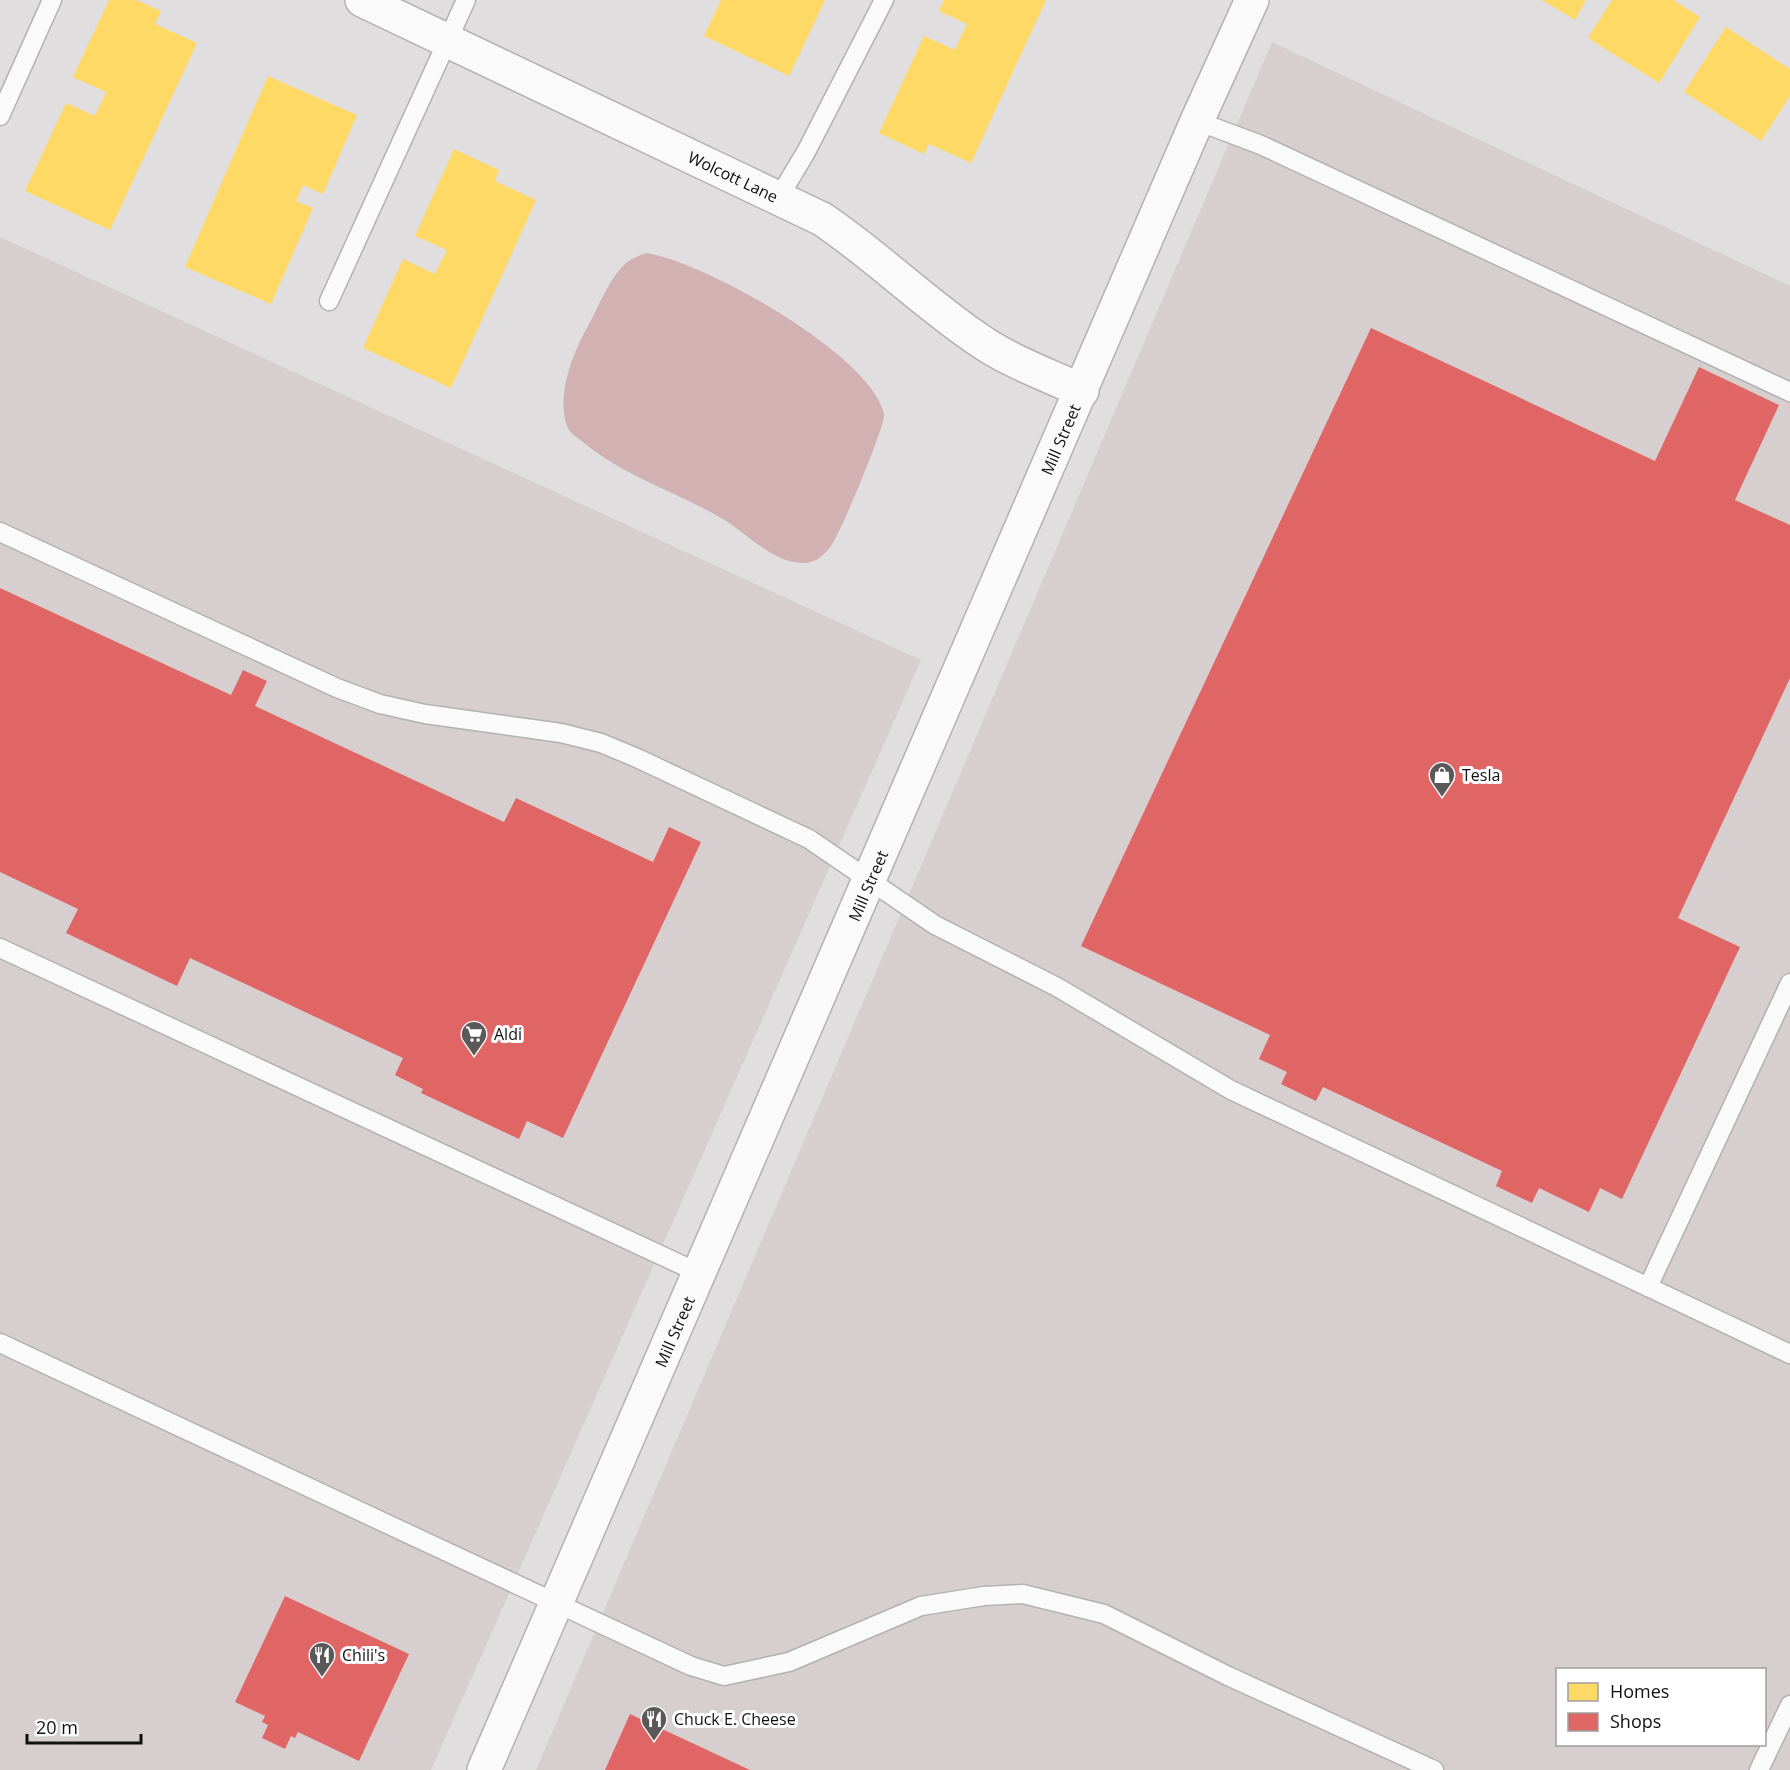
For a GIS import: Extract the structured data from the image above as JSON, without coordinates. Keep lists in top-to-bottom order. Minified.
{"streets":{"street":["Wolcott Lane","Mill Street"]},"crossings":[["Wolcott Lane","Mill Street"]],"places":{"shop":["Tesla"],"supermarket":["Aldi"],"restaurant":["Chili's","Chuck E. Cheese"]},"legend":["Homes","Shops"],"scale_bar":"20 m"}
